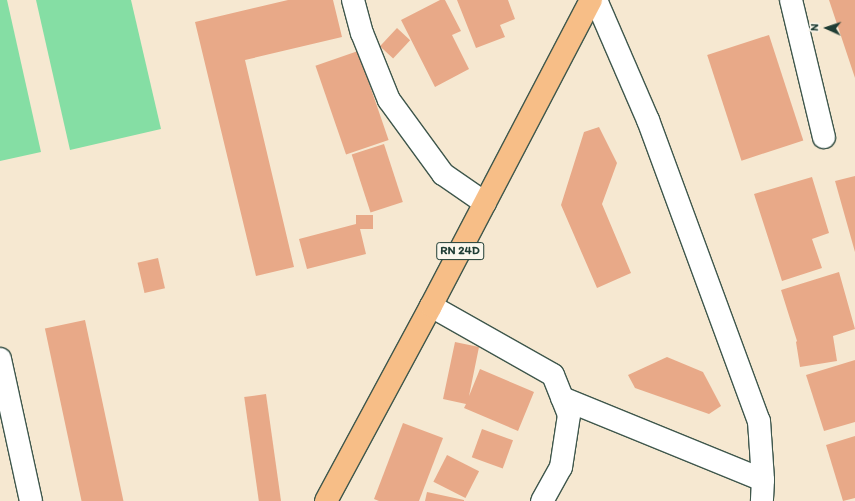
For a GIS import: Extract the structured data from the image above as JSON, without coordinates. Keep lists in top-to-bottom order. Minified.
{"streets":{"main road":["RN 24D"]},"north":"left"}
